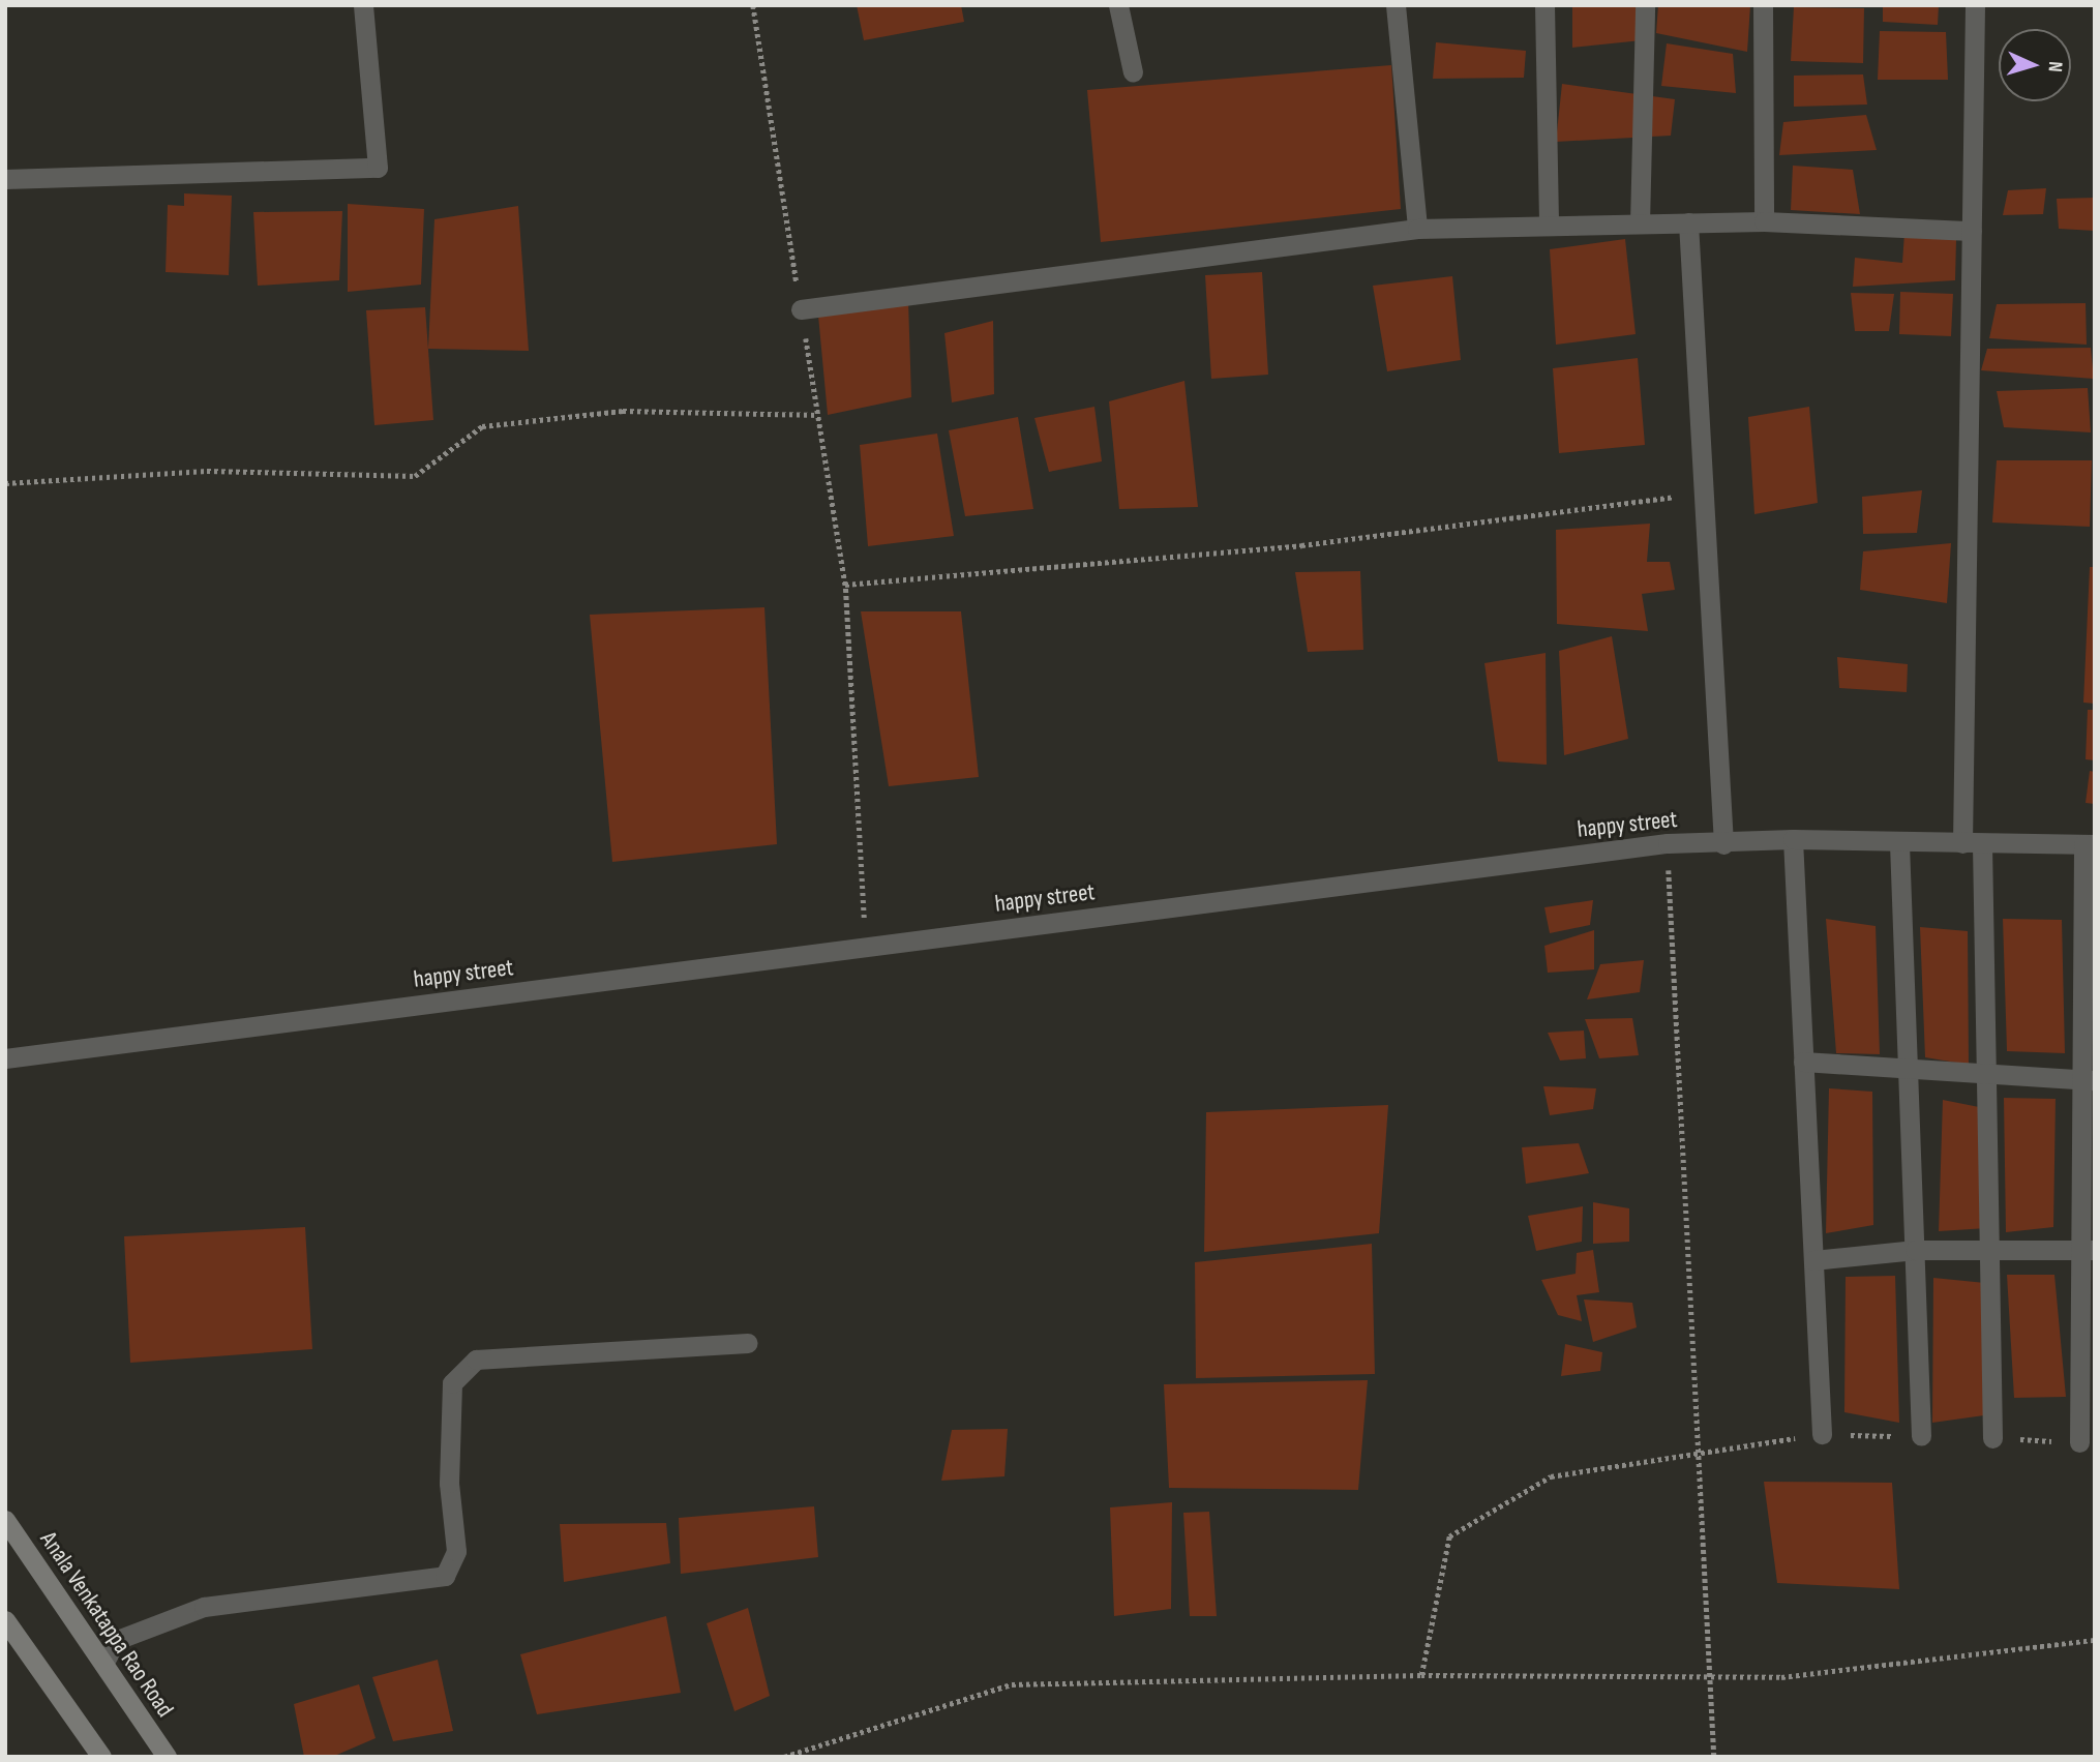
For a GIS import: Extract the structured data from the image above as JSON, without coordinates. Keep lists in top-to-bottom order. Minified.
{"streets":{"main road":["Anala Venkatappa Rao Road"],"street":["happy street"]},"north":"right"}
